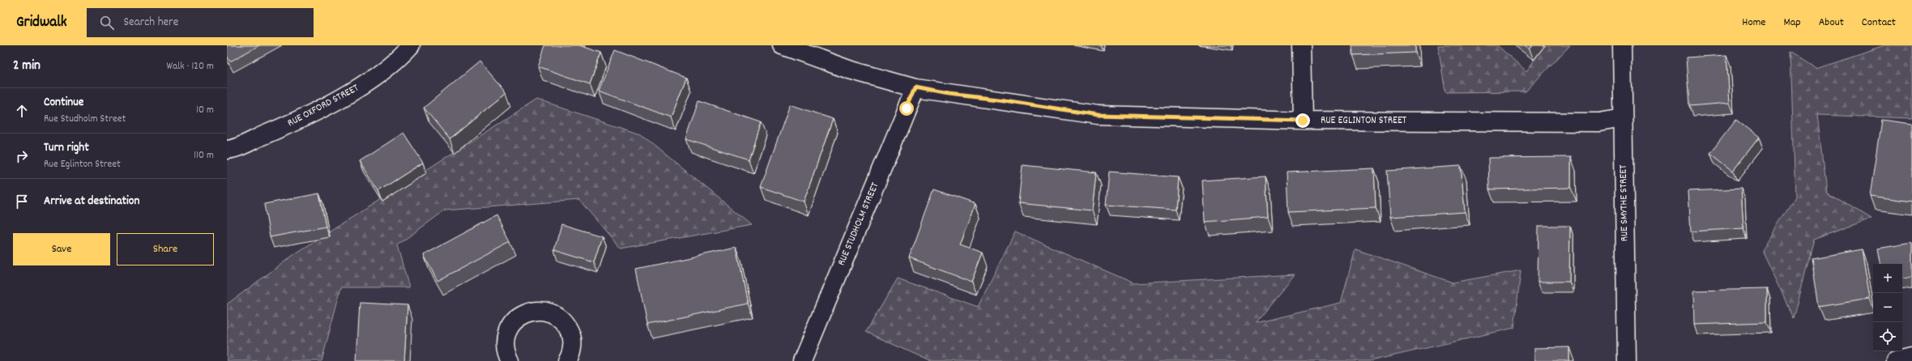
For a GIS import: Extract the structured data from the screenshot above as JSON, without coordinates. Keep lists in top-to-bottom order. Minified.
{"streets":{"street":["RUE OXFORD STREET","RUE EGLINTON STREET","RUE SMYTHE STREET","RUE STUDHOLM STREET"]},"crossings":[["RUE EGLINTON STREET","RUE SMYTHE STREET"],["RUE EGLINTON STREET","RUE STUDHOLM STREET"]],"page":{"header":"Gridwalk","search":"Search here","nav":["Home","Map","About","Contact"],"heading":["2 min","Walk · 120 m"],"list":[["Continue","Rue Studholm Street","10 m"],["Turn right","Rue Eglinton Street","110 m"],"Arrive at destination"],"buttons":["Save","Share"],"map_buttons":["+","−"]}}
